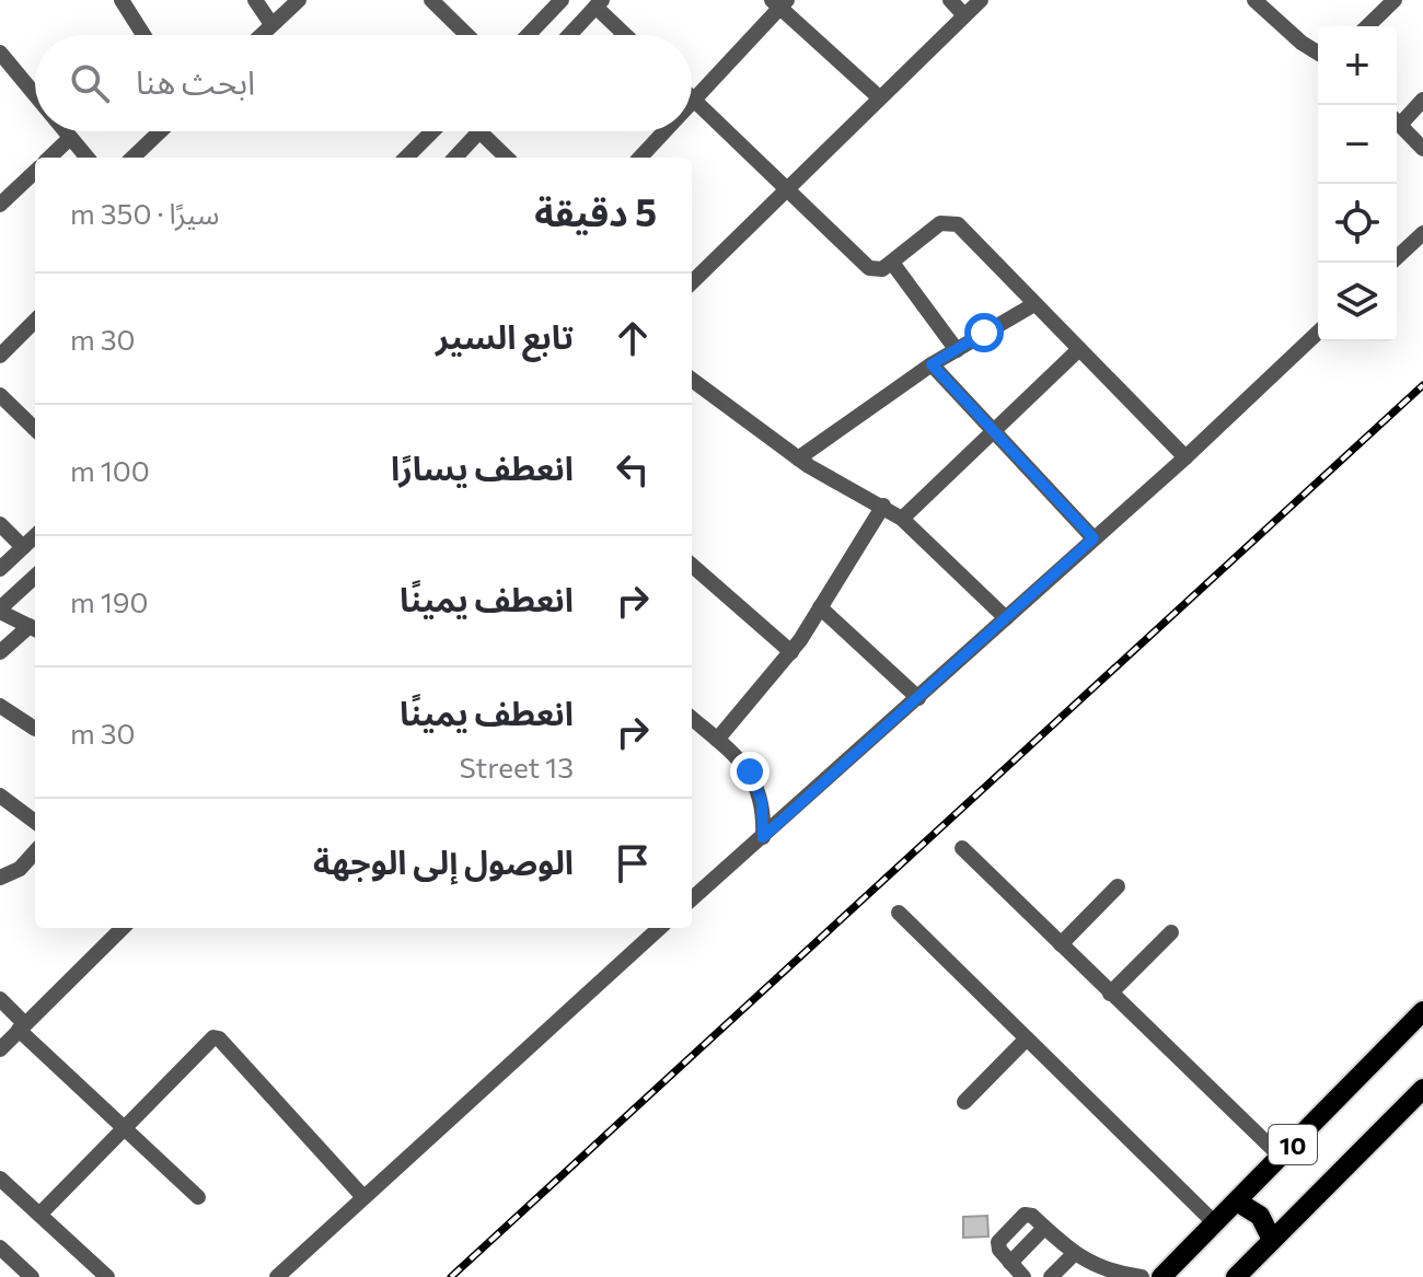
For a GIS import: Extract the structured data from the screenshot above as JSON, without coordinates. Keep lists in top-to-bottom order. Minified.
{"streets":{"main road":["10"]},"page":{"map_buttons":["+","−"],"search":"ابحث هنا","heading":["5 دقيقة","سيرًا · 350 m"],"list":[["تابع السير","30 m"],["انعطف يسارًا","100 m"],["انعطف يمينًا","190 m"],["انعطف يمينًا","Street 13","30 m"],"الوصول إلى الوجهة"]}}
